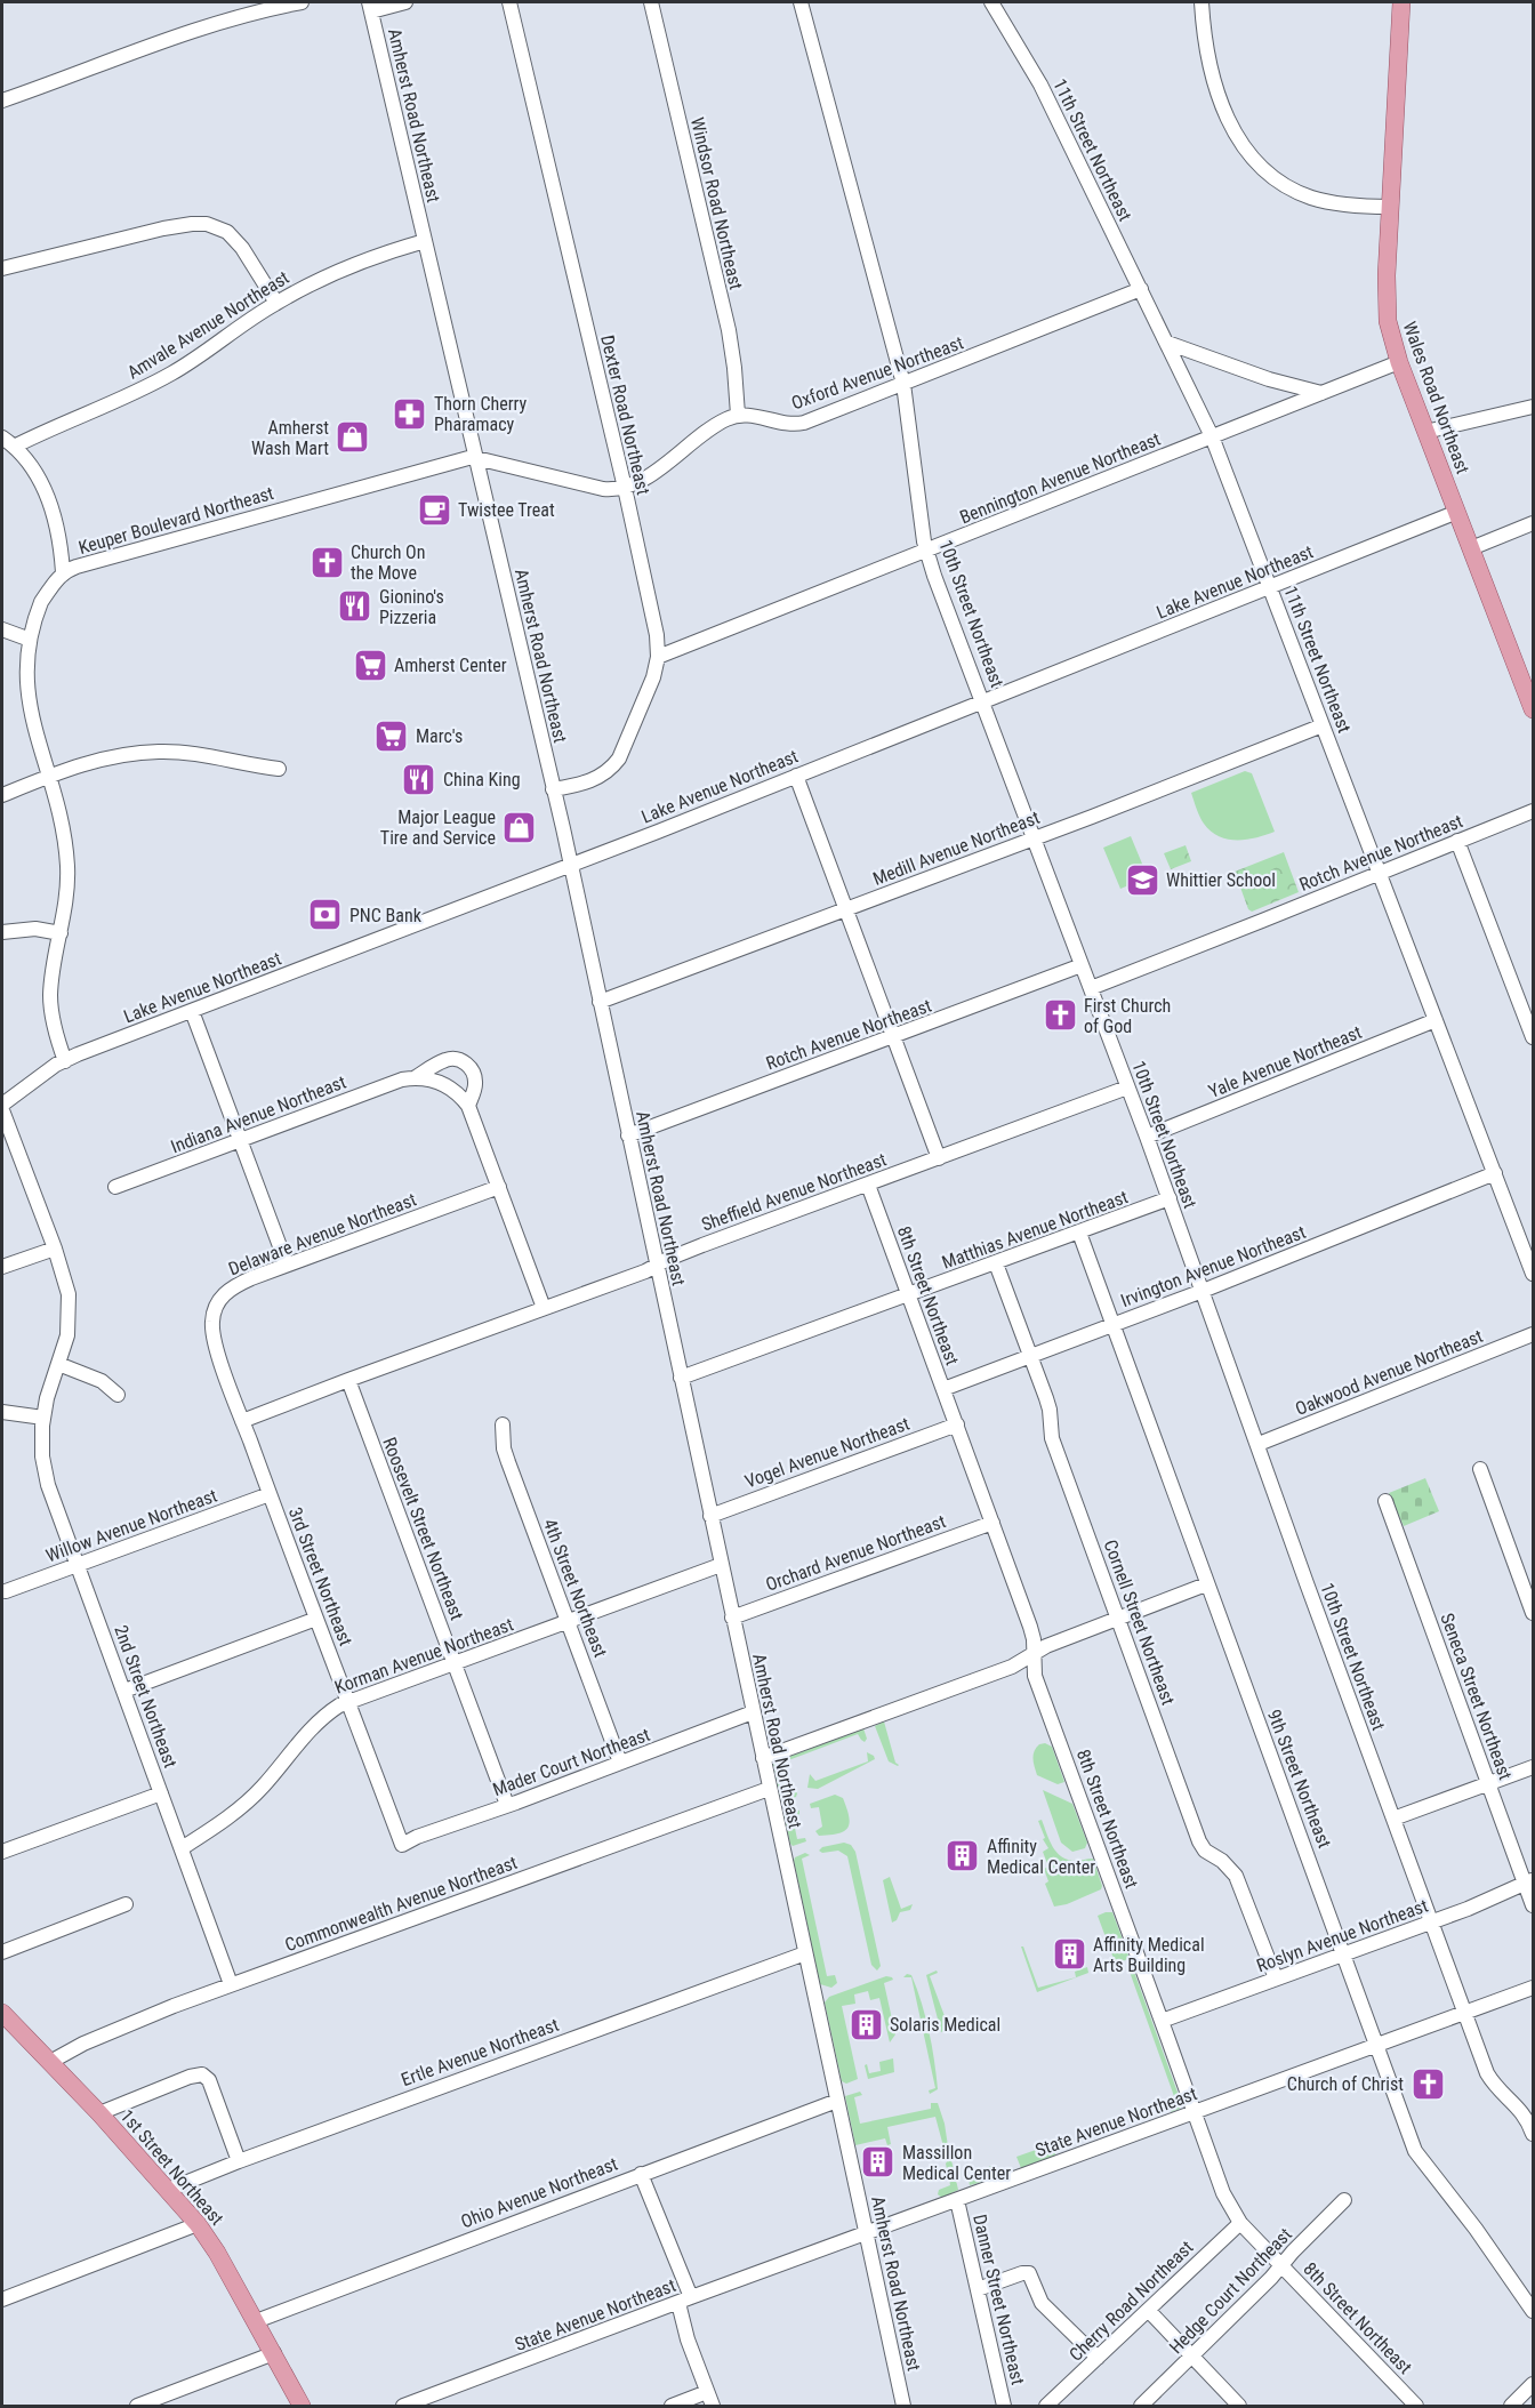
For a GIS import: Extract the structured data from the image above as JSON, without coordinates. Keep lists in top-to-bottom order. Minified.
{"streets":{"main road":["Wales Road Northeast","1st Street Northeast"],"street":["Amherst Road Northeast","11th Street Northeast","Windsor Road Northeast","Amvale Avenue Northeast","Oxford Avenue Northeast","Dexter Road Northeast","Bennington Avenue Northeast","Keuper Boulevard Northeast","Lake Avenue Northeast","10th Street Northeast","Medill Avenue Northeast","Rotch Avenue Northeast","Yale Avenue Northeast","Indiana Avenue Northeast","Sheffield Avenue Northeast","Matthias Avenue Northeast","Delaware Avenue Northeast","Irvington Avenue Northeast","8th Street Northeast","Oakwood Avenue Northeast","Vogel Avenue Northeast","Willow Avenue Northeast","Roosevelt Street Northeast","Orchard Avenue Northeast","3rd Street Northeast","4th Street Northeast","Cornell Street Northeast","Korman Avenue Northeast","2nd Street Northeast","Seneca Street Northeast","Mader Court Northeast","9th Street Northeast","Commonwealth Avenue Northeast","Roslyn Avenue Northeast","Ertle Avenue Northeast","State Avenue Northeast","Ohio Avenue Northeast","Hedge Court Northeast","Danner Street Northeast","Cherry Road Northeast"]},"crossings":[["Amherst Road Northeast","Amvale Avenue Northeast"],["Amherst Road Northeast","Dexter Road Northeast"],["Amherst Road Northeast","Keuper Boulevard Northeast"],["Amherst Road Northeast","Lake Avenue Northeast"],["Amherst Road Northeast","Medill Avenue Northeast"],["Amherst Road Northeast","Rotch Avenue Northeast"],["Amherst Road Northeast","Sheffield Avenue Northeast"],["Amherst Road Northeast","Matthias Avenue Northeast"],["Amherst Road Northeast","Vogel Avenue Northeast"],["Amherst Road Northeast","Orchard Avenue Northeast"],["Amherst Road Northeast","Korman Avenue Northeast"],["Amherst Road Northeast","Mader Court Northeast"],["Amherst Road Northeast","Commonwealth Avenue Northeast"],["Amherst Road Northeast","Ertle Avenue Northeast"],["Amherst Road Northeast","State Avenue Northeast"],["Amherst Road Northeast","Ohio Avenue Northeast"],["11th Street Northeast","Oxford Avenue Northeast"],["11th Street Northeast","Bennington Avenue Northeast"],["11th Street Northeast","Lake Avenue Northeast"],["11th Street Northeast","Medill Avenue Northeast"],["11th Street Northeast","Rotch Avenue Northeast"],["11th Street Northeast","Yale Avenue Northeast"],["11th Street Northeast","Irvington Avenue Northeast"],["Windsor Road Northeast","Oxford Avenue Northeast"],["Oxford Avenue Northeast","10th Street Northeast"],["Wales Road Northeast","Bennington Avenue Northeast"],["Wales Road Northeast","Lake Avenue Northeast"],["Dexter Road Northeast","Bennington Avenue Northeast"],["Bennington Avenue Northeast","10th Street Northeast"],["Keuper Boulevard Northeast","Lake Avenue Northeast"],["Lake Avenue Northeast","10th Street Northeast"],["Lake Avenue Northeast","2nd Street Northeast"],["10th Street Northeast","Medill Avenue Northeast"],["10th Street Northeast","Rotch Avenue Northeast"],["10th Street Northeast","Yale Avenue Northeast"],["10th Street Northeast","Sheffield Avenue Northeast"],["10th Street Northeast","Matthias Avenue Northeast"],["10th Street Northeast","Irvington Avenue Northeast"],["10th Street Northeast","Oakwood Avenue Northeast"],["10th Street Northeast","Roslyn Avenue Northeast"],["10th Street Northeast","State Avenue Northeast"],["Sheffield Avenue Northeast","8th Street Northeast"],["Sheffield Avenue Northeast","Roosevelt Street Northeast"],["Sheffield Avenue Northeast","3rd Street Northeast"],["Matthias Avenue Northeast","8th Street Northeast"],["Matthias Avenue Northeast","Cornell Street Northeast"],["Matthias Avenue Northeast","9th Street Northeast"],["Delaware Avenue Northeast","3rd Street Northeast"],["Irvington Avenue Northeast","8th Street Northeast"],["Irvington Avenue Northeast","Cornell Street Northeast"],["Irvington Avenue Northeast","9th Street Northeast"],["8th Street Northeast","Vogel Avenue Northeast"],["8th Street Northeast","Orchard Avenue Northeast"],["8th Street Northeast","Roslyn Avenue Northeast"],["8th Street Northeast","State Avenue Northeast"],["8th Street Northeast","Hedge Court Northeast"],["8th Street Northeast","Cherry Road Northeast"],["Willow Avenue Northeast","3rd Street Northeast"],["Willow Avenue Northeast","2nd Street Northeast"],["Roosevelt Street Northeast","Korman Avenue Northeast"],["Roosevelt Street Northeast","Mader Court Northeast"],["3rd Street Northeast","Korman Avenue Northeast"],["3rd Street Northeast","Mader Court Northeast"],["4th Street Northeast","Korman Avenue Northeast"],["4th Street Northeast","Mader Court Northeast"],["Cornell Street Northeast","Roslyn Avenue Northeast"],["Korman Avenue Northeast","2nd Street Northeast"],["2nd Street Northeast","Commonwealth Avenue Northeast"],["Seneca Street Northeast","Roslyn Avenue Northeast"],["9th Street Northeast","Roslyn Avenue Northeast"],["9th Street Northeast","State Avenue Northeast"],["Commonwealth Avenue Northeast","1st Street Northeast"],["Ertle Avenue Northeast","1st Street Northeast"],["State Avenue Northeast","Danner Street Northeast"],["1st Street Northeast","Ohio Avenue Northeast"]],"places":{"pharmacy":["Thorn Cherry Pharamacy"],"shop":["Amherst Wash Mart","Major League Tire and Service"],"cafe":["Twistee Treat"],"church":["Church On the Move","First Church of God","Church of Christ"],"restaurant":["Gionino's Pizzeria","China King"],"supermarket":["Amherst Center","Marc's"],"school or university":["Whittier School"],"bank":["PNC Bank"],"building":["Affinity Medical Center","Affinity Medical Arts Building","Solaris Medical","Massillon Medical Center"]}}
